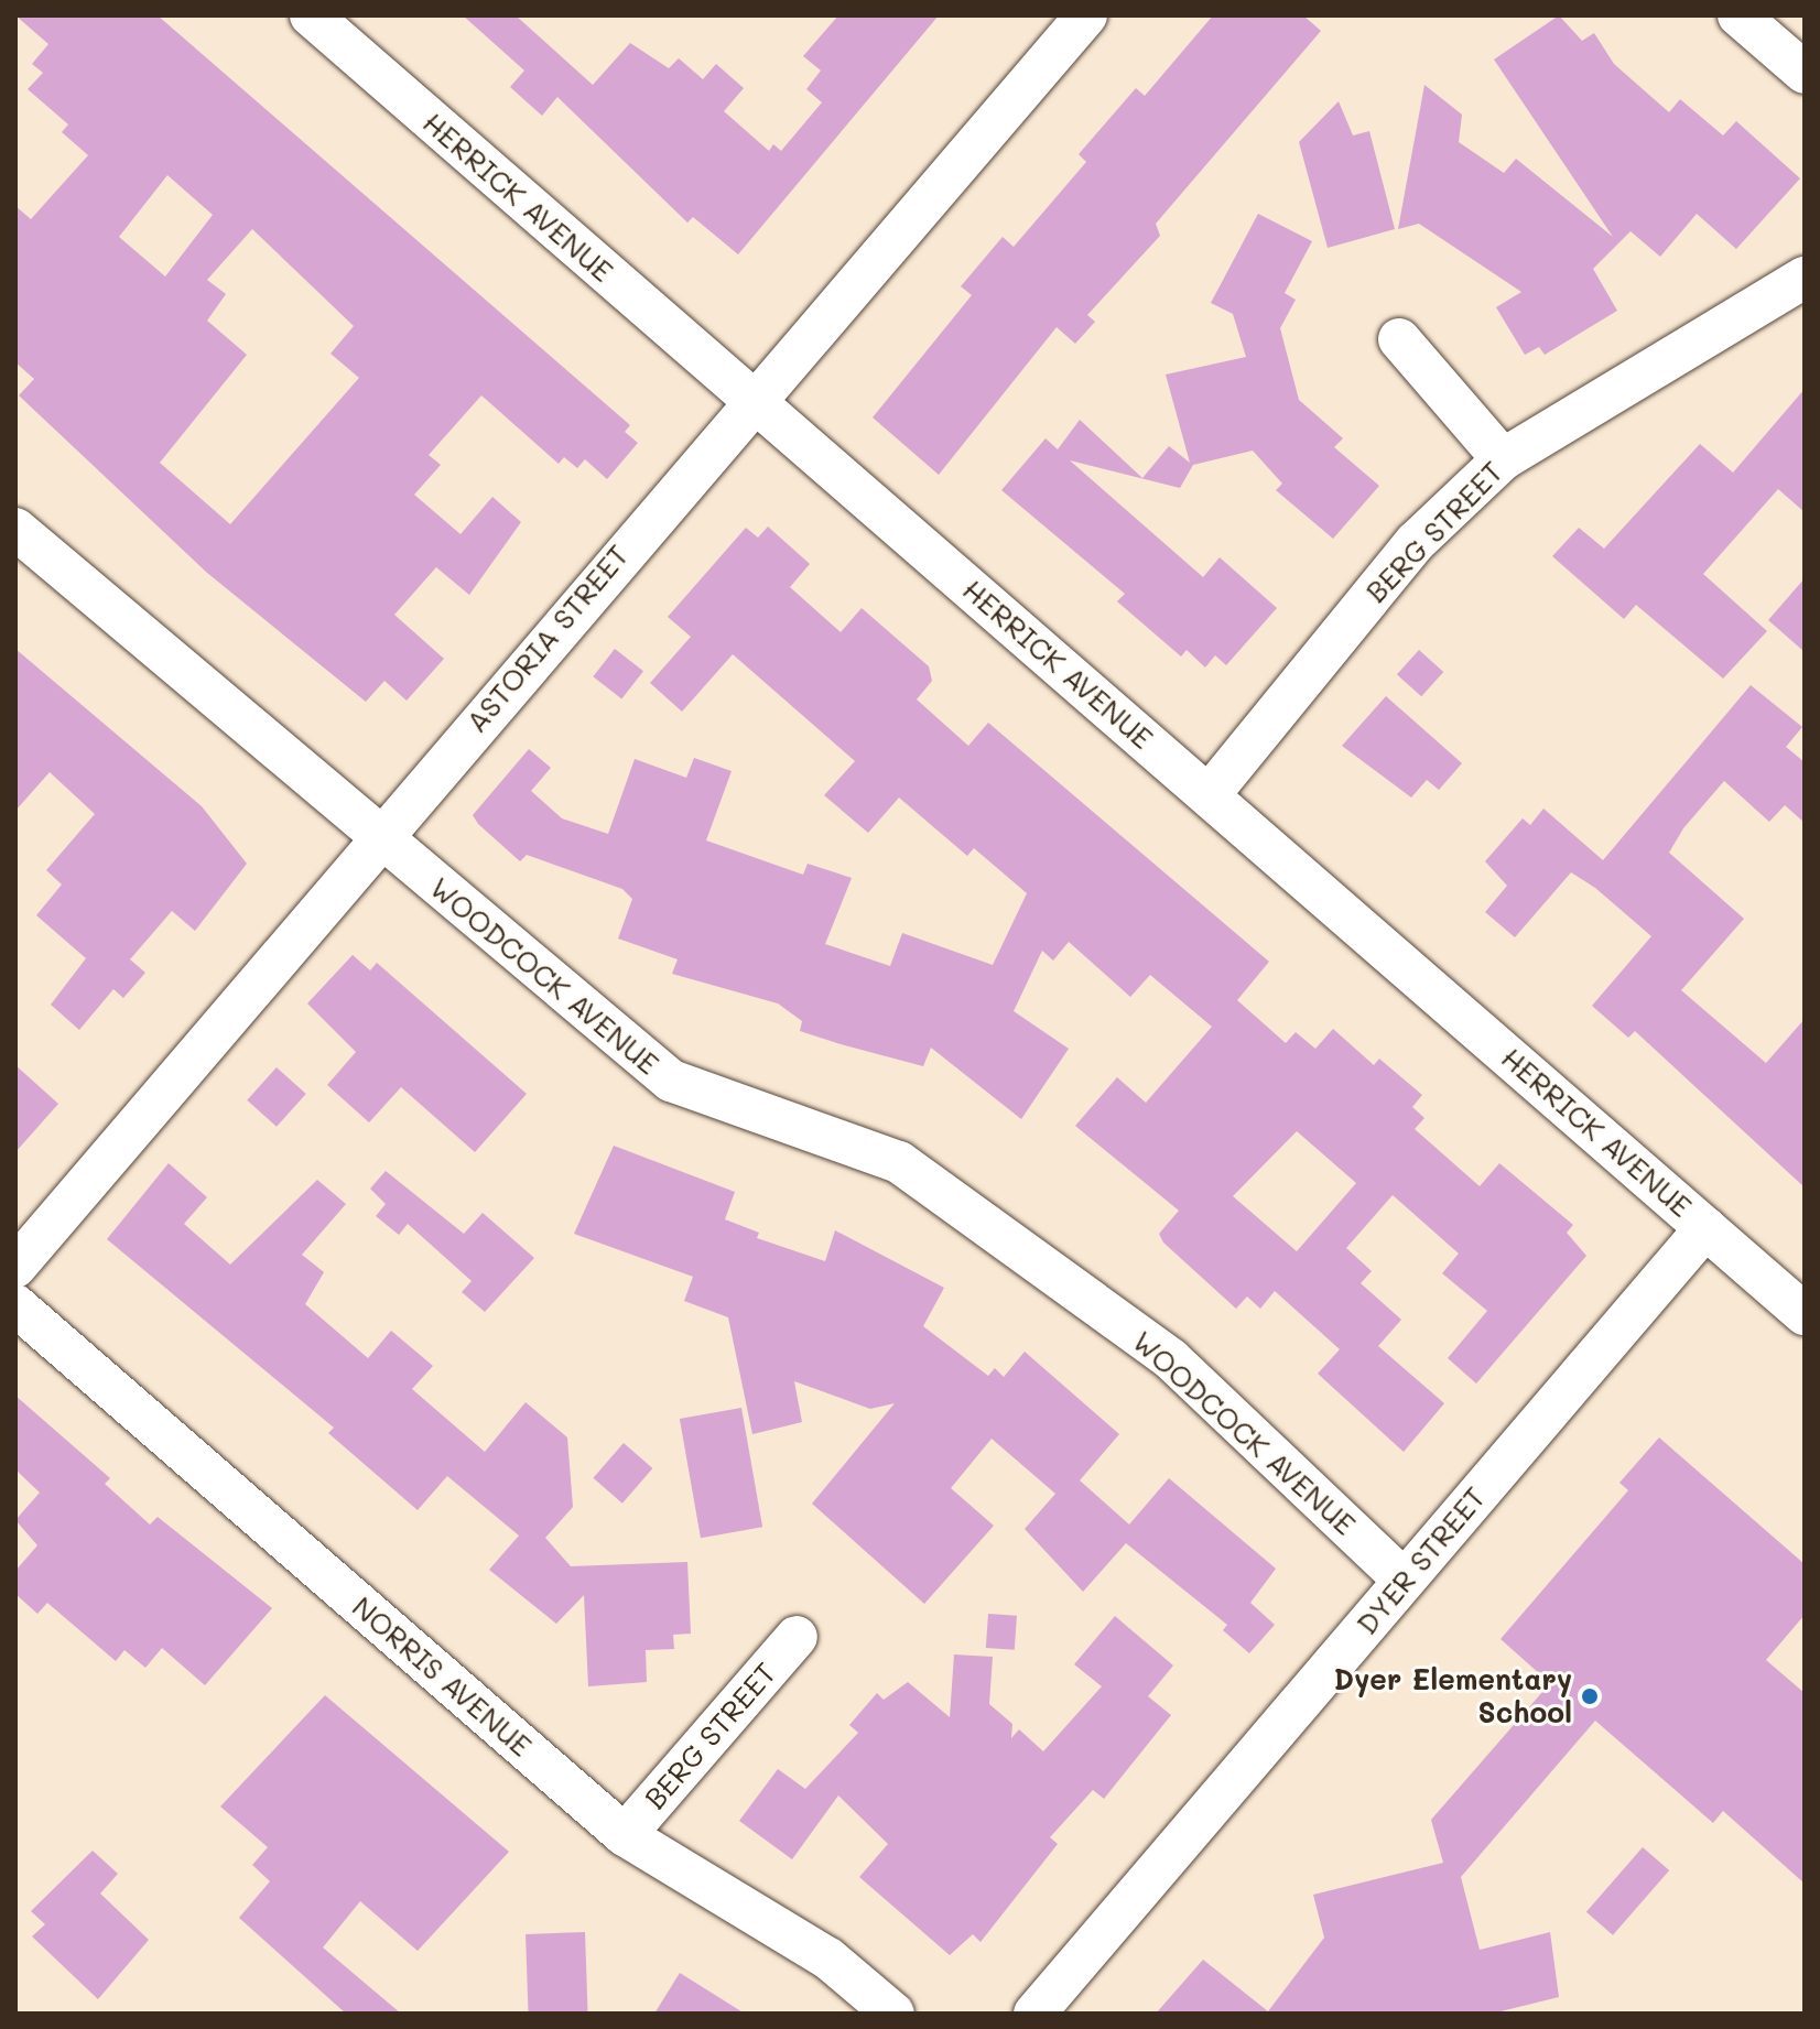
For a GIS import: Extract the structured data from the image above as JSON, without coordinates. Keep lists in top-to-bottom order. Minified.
{"streets":{"street":["HERRICK AVENUE","BERG STREET","ASTORIA STREET","WOODCOCK AVENUE","DYER STREET","NORRIS AVENUE"]},"crossings":[["HERRICK AVENUE","BERG STREET"],["HERRICK AVENUE","ASTORIA STREET"],["HERRICK AVENUE","DYER STREET"],["BERG STREET","NORRIS AVENUE"],["ASTORIA STREET","WOODCOCK AVENUE"],["WOODCOCK AVENUE","DYER STREET"]],"places":["Dyer Elementary School"]}
